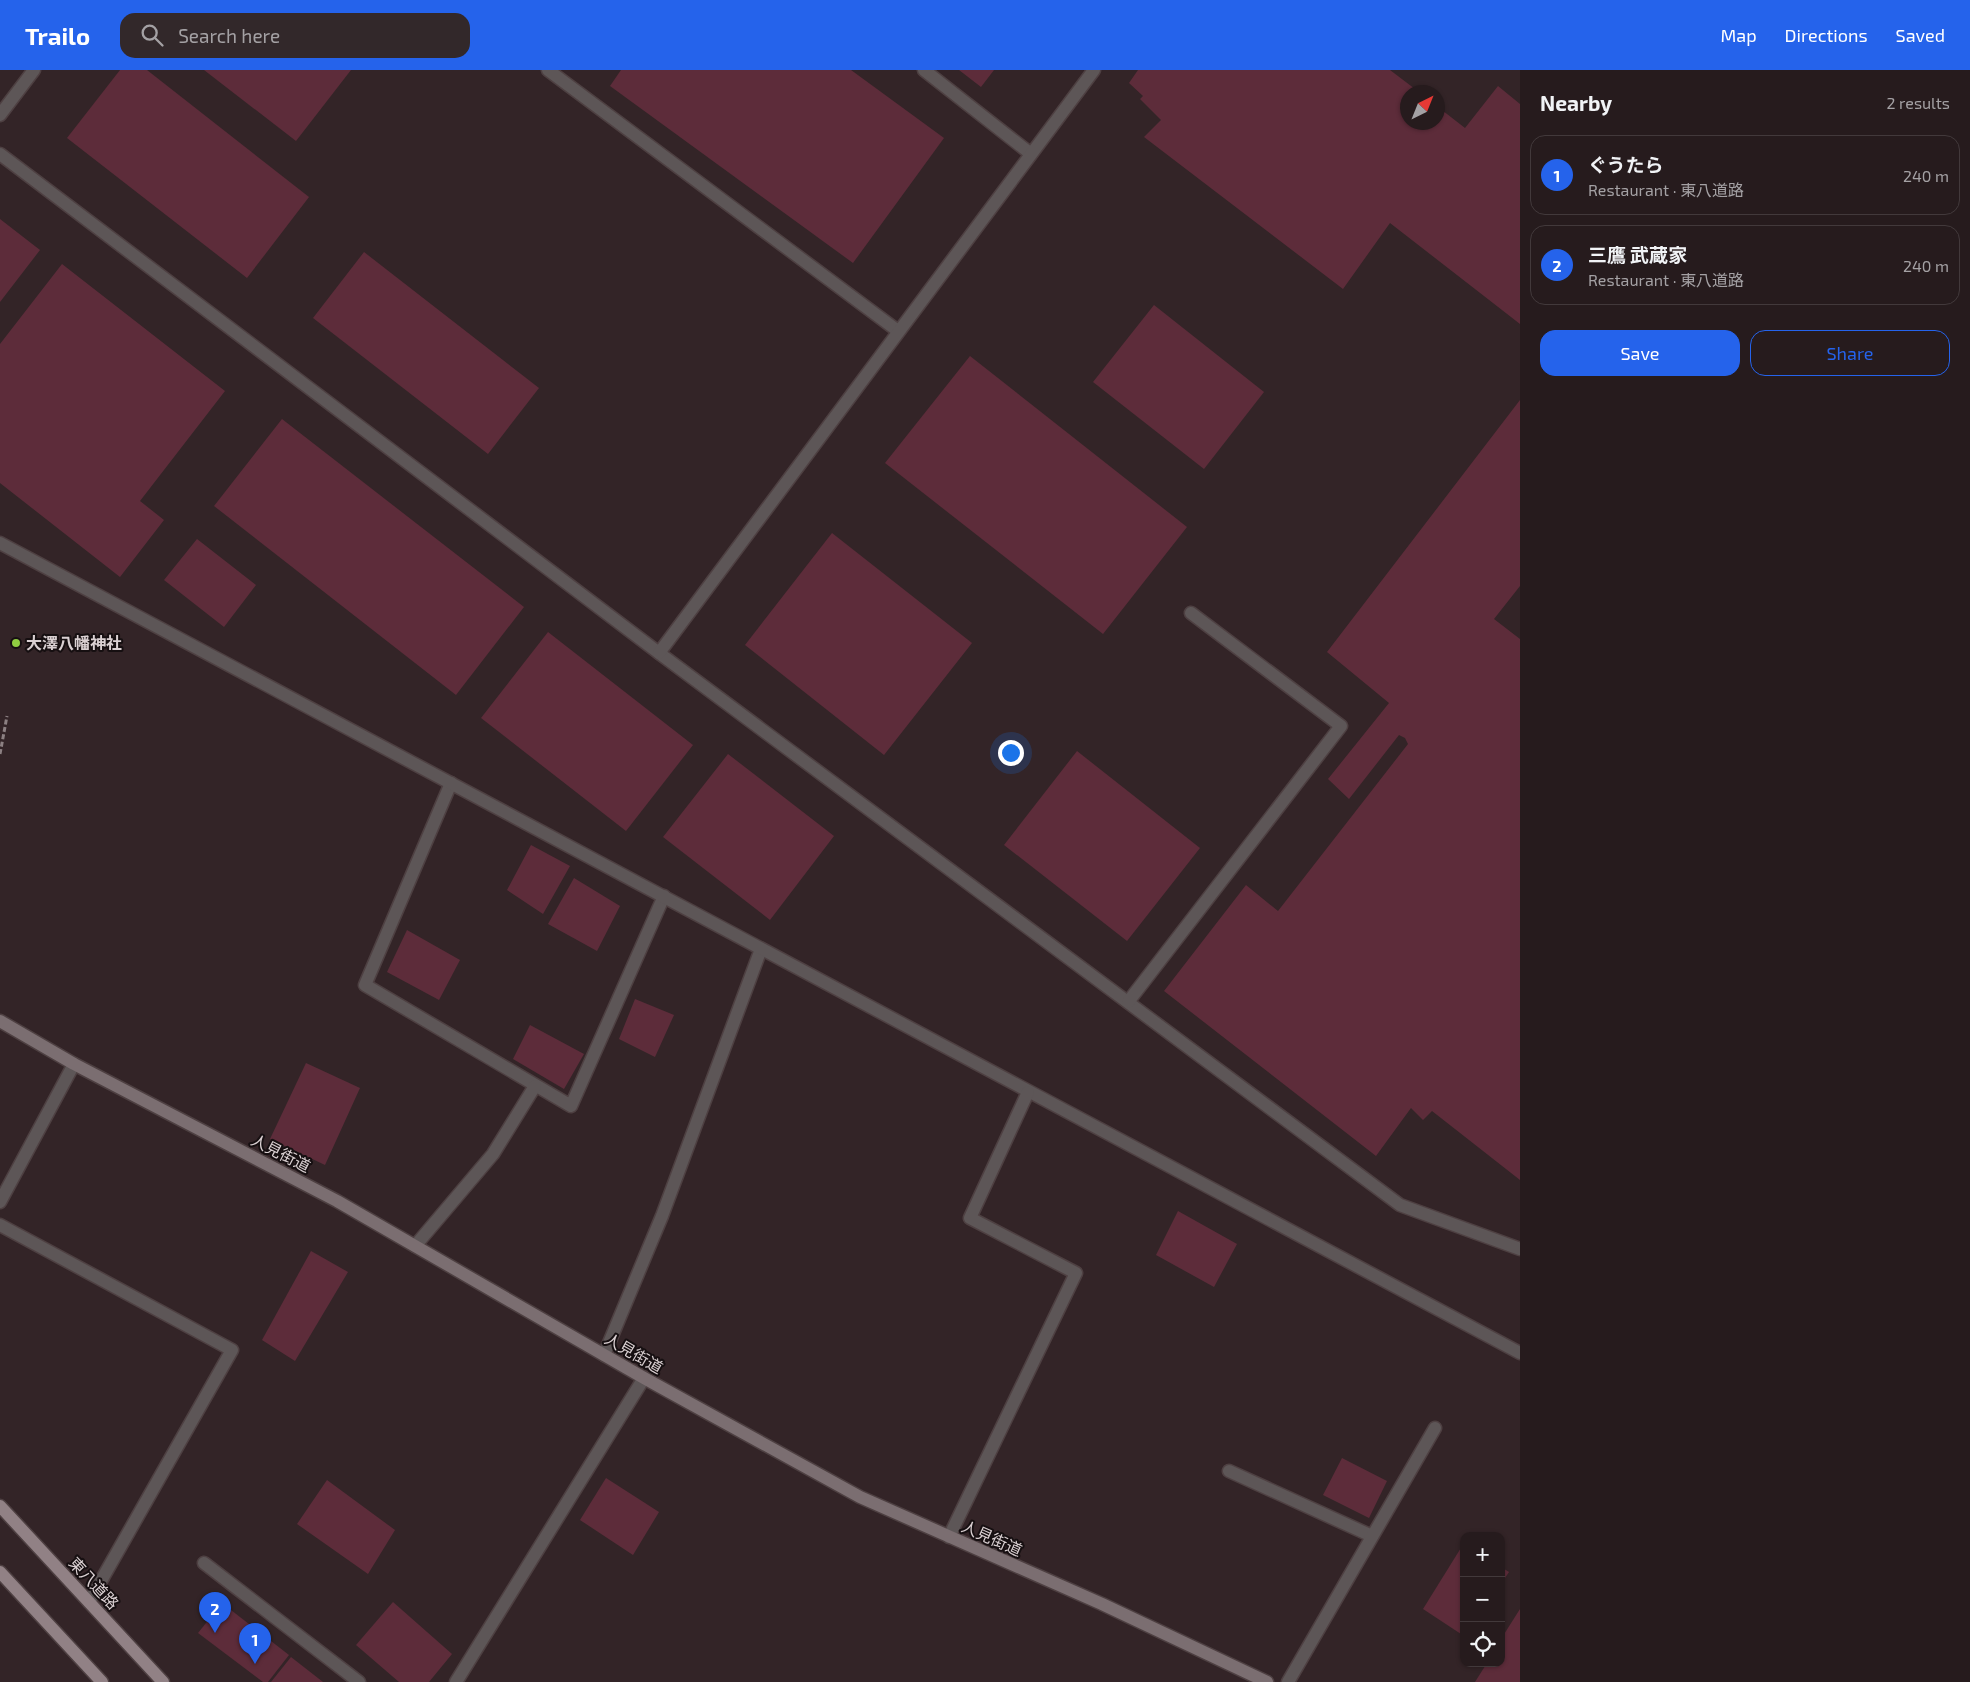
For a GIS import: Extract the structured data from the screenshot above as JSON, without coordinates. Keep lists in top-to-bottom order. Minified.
{"streets":{"main road":["人見街道","東八道路"]},"places":["大澤八幡神社"],"north":"top right","page":{"header":"Trailo","search":"Search here","nav":["Map","Directions","Saved"],"heading":["Nearby","2 results"],"list":[{"mark":"1","name":"ぐうたら","note":"Restaurant · 東八道路","value":"240 m"},{"mark":"2","name":"三鷹 武蔵家","note":"Restaurant · 東八道路","value":"240 m"}],"buttons":["Save","Share"],"map_buttons":["+","−"],"pins":["2","1"]}}
